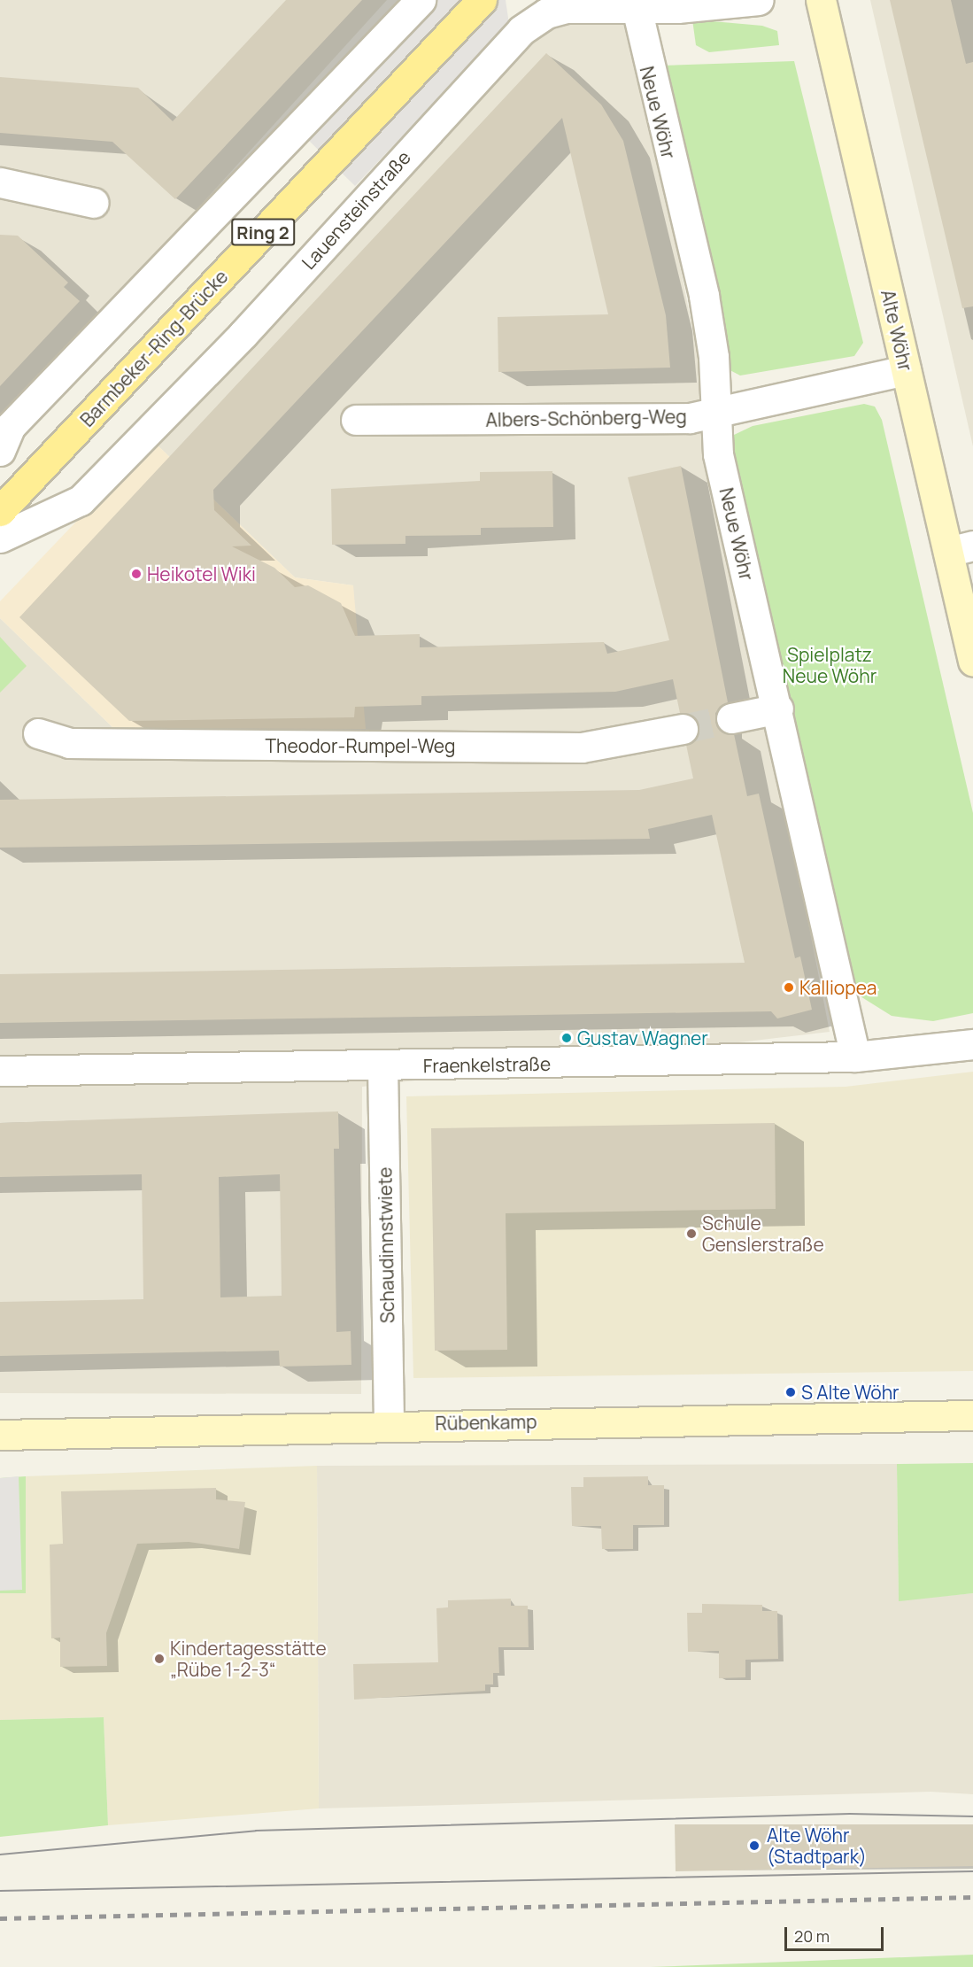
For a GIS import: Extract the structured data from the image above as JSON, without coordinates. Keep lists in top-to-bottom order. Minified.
{"streets":{"main road":["Ring 2","Barmbeker-Ring-Brücke"],"street":["Neue Wöhr","Lauensteinstraße","Alte Wöhr","Albers-Schönberg-Weg","Theodor-Rumpel-Weg","Fraenkelstraße","Schaudinnstwiete","Rübenkamp"]},"crossings":[["Neue Wöhr","Lauensteinstraße"],["Neue Wöhr","Albers-Schönberg-Weg"],["Neue Wöhr","Fraenkelstraße"],["Alte Wöhr","Albers-Schönberg-Weg"],["Fraenkelstraße","Schaudinnstwiete"],["Schaudinnstwiete","Rübenkamp"]],"parks":["Spielplatz Neue Wöhr"],"places":["Heikotel Wiki","Kalliopea","Gustav Wagner","Schule Genslerstraße","S Alte Wöhr","Kindertagesstätte „Rübe 1-2-3“","Alte Wöhr (Stadtpark)"],"scale_bar":"20 m"}
